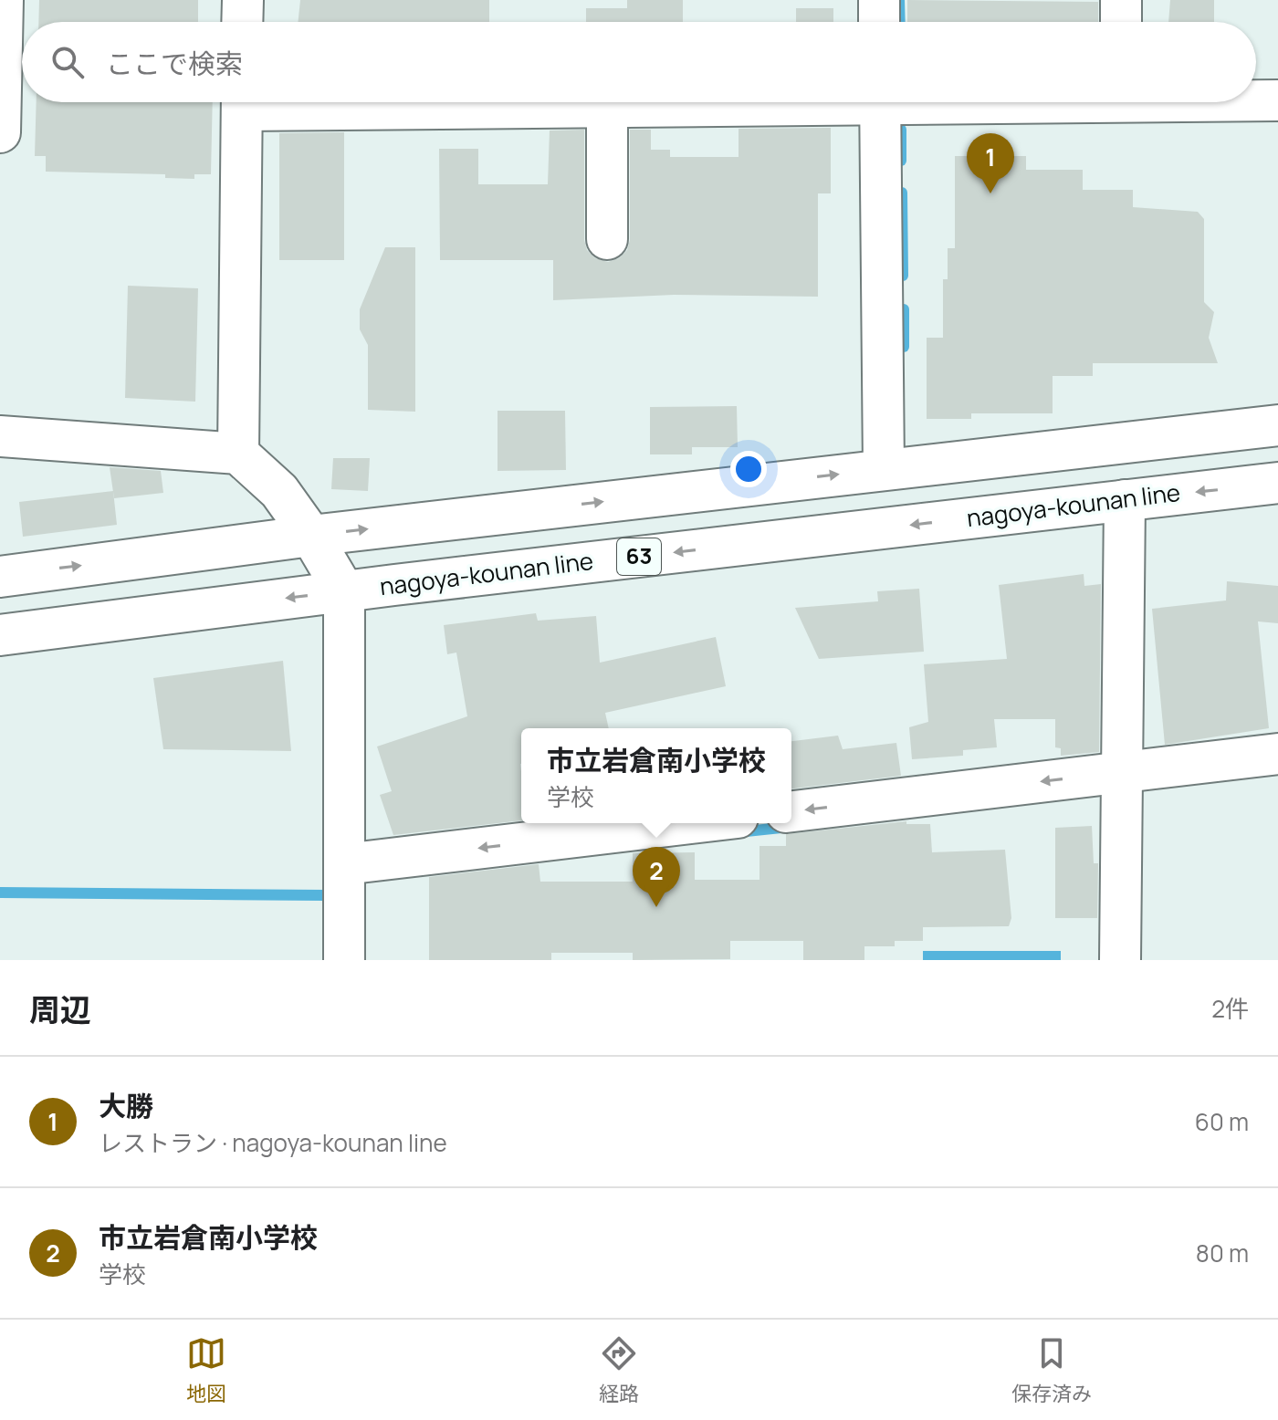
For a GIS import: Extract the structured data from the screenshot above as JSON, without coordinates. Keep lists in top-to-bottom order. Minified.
{"streets":{"street":["nagoya-kounan line","63"]},"page":{"search":"ここで検索","pins":["1","2"],"popup":["市立岩倉南小学校","学校"],"heading":["周辺","2件"],"list":[{"mark":"1","name":"大勝","note":"レストラン · nagoya-kounan line","value":"60 m"},{"mark":"2","name":"市立岩倉南小学校","note":"学校","value":"80 m"}],"nav":["地図","経路","保存済み"]}}
